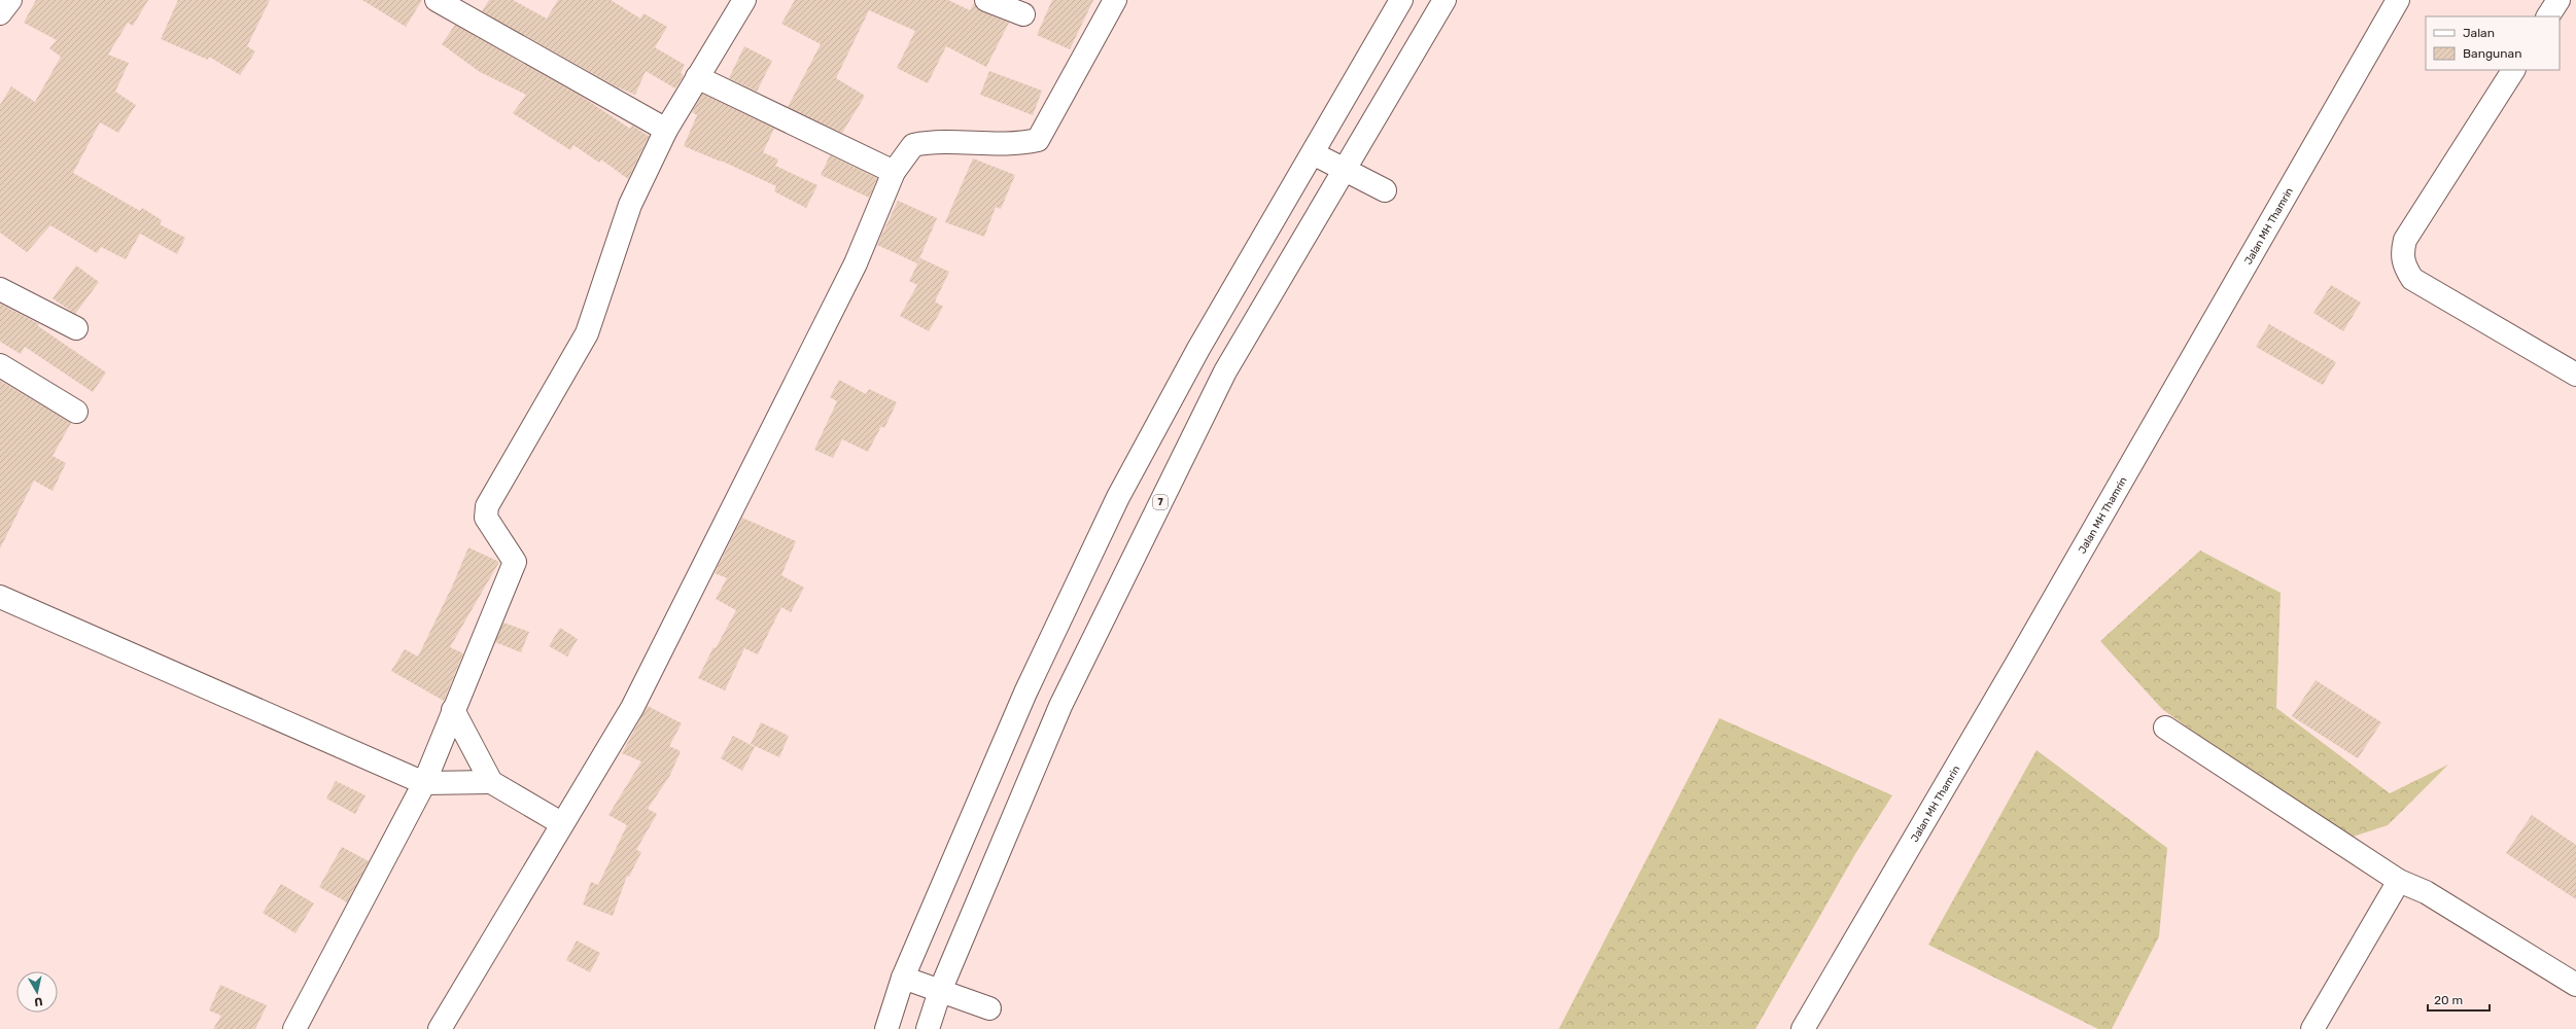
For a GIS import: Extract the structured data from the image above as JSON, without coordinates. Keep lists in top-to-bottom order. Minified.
{"streets":{"main road":["Jalan MH Thamrin","7"]},"legend":["Jalan","Bangunan"],"scale_bar":"20 m","north":"bottom"}
